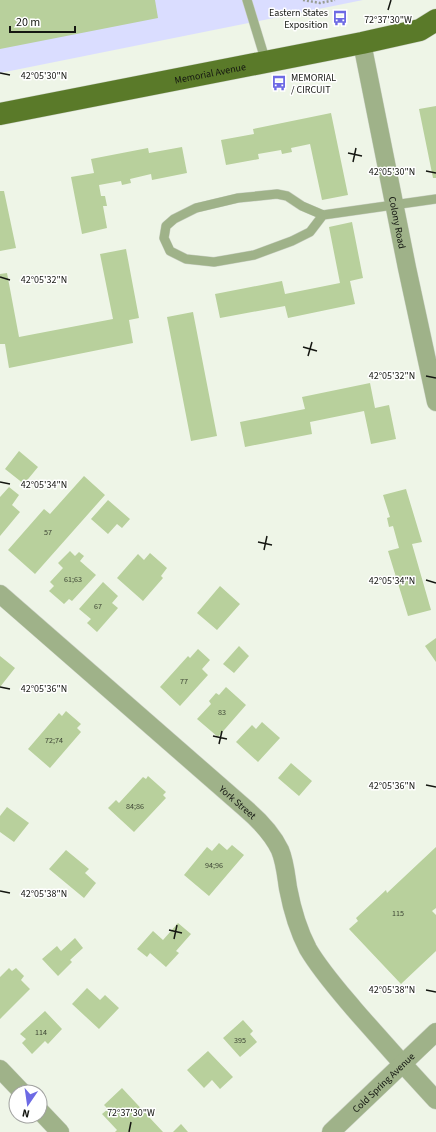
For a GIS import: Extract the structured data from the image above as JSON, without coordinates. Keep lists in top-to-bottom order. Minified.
{"streets":{"main road":["Memorial Avenue"],"street":["Colony Road","York Street","Cold Spring Avenue"]},"crossings":[["Memorial Avenue","Colony Road"],["York Street","Cold Spring Avenue"]],"places":{"bus stop":["Eastern States Exposition","MEMORIAL / CIRCUIT"]},"house_numbers":["57","61;63","67","77","83","72;74","84;86","94;96","115","114","395"],"scale_bar":"20 m","north":"bottom","coordinates":["72°37'30\"W","42°05'30\"N","42°05'32\"N","42°05'34\"N","42°05'36\"N","42°05'38\"N"]}
